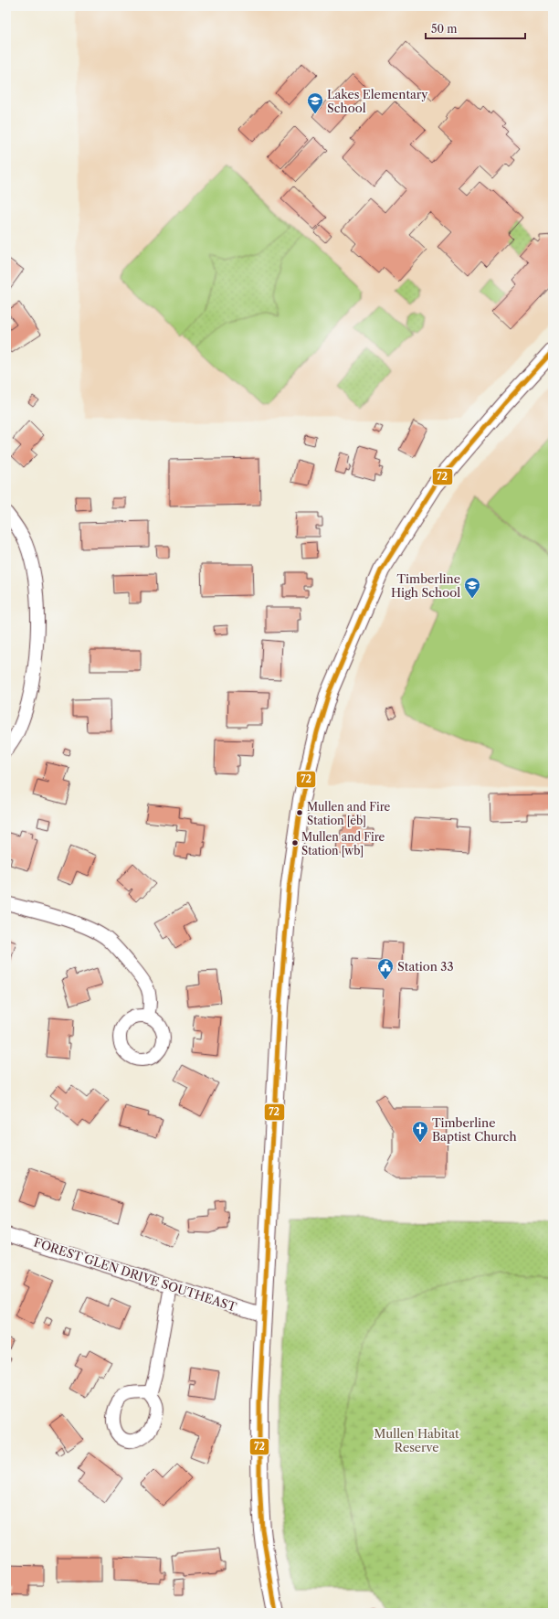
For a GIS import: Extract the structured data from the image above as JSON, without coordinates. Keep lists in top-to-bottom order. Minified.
{"streets":{"street":["FOREST GLEN DRIVE SOUTHEAST"]},"parks":["Mullen Habitat Reserve"],"places":{"school or university":["Lakes Elementary School","Timberline High School"],"other":["Mullen and Fire Station [eb]","Mullen and Fire Station [wb]"],"public building":["Station 33"],"church":["Timberline Baptist Church"]},"lines":["transit line 72"],"scale_bar":"50 m"}
